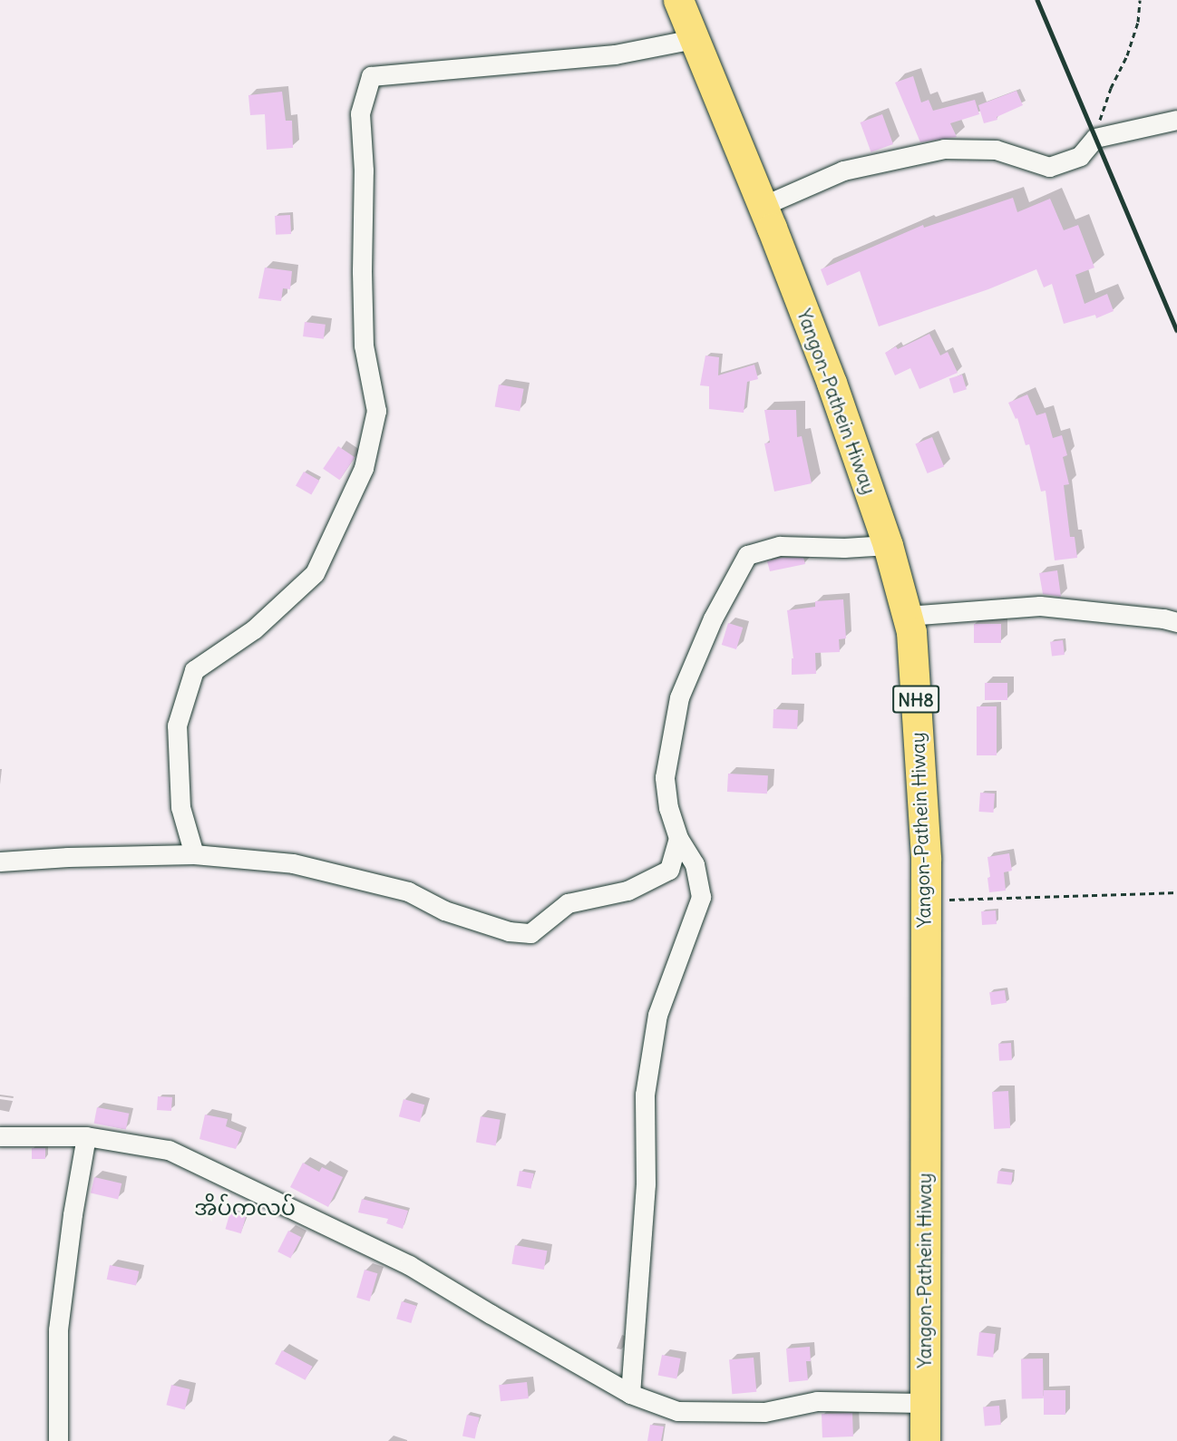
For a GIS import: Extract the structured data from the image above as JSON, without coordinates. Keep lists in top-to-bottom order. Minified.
{"streets":{"highway":["Yangon-Pathein Hiway","NH8"]},"districts":["အိပ်ကလပ်"]}
